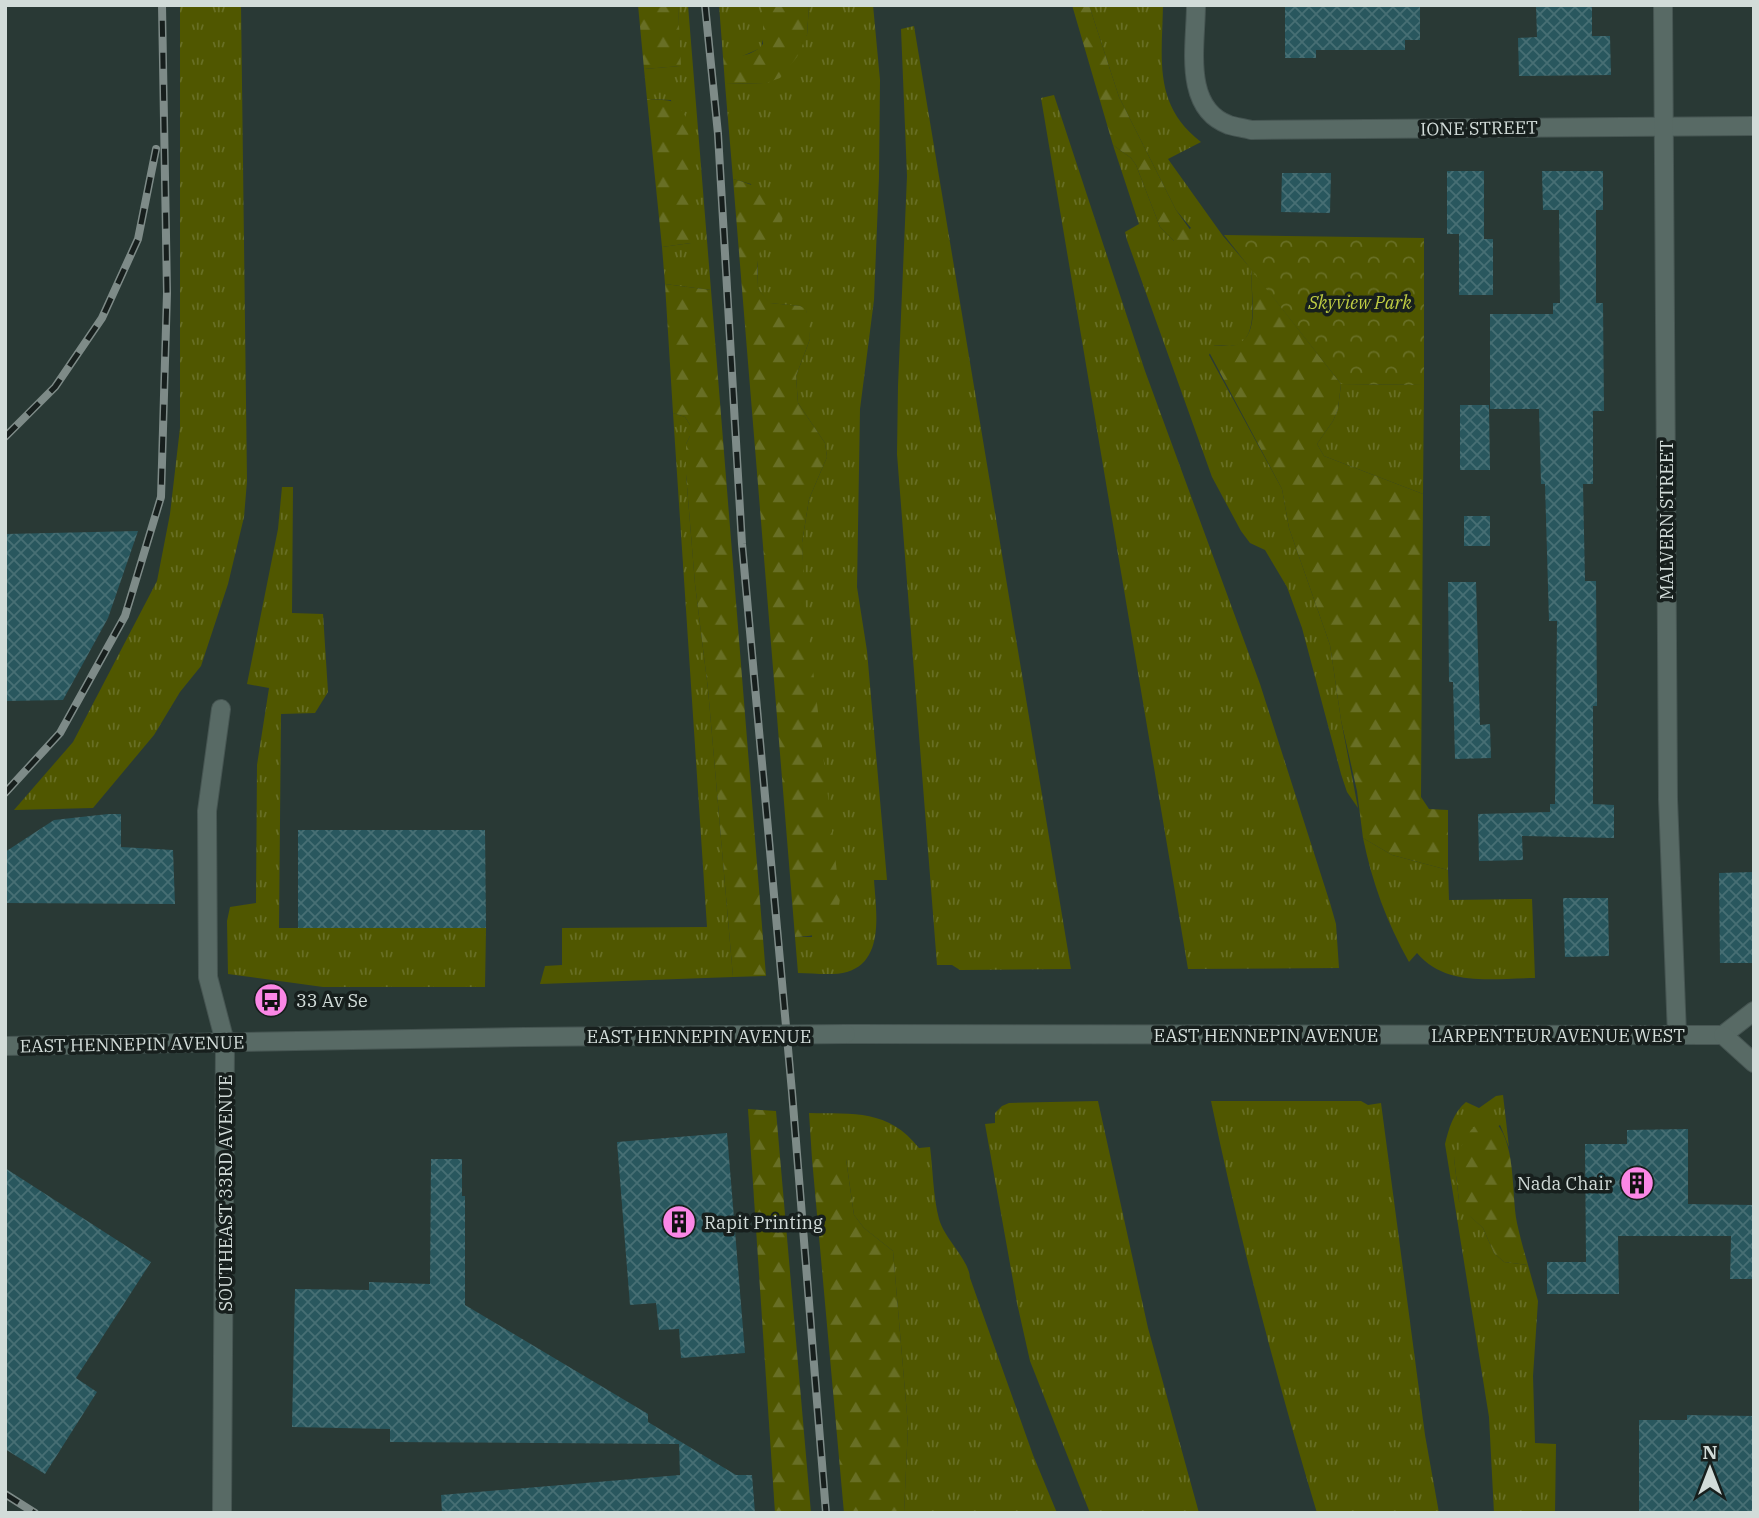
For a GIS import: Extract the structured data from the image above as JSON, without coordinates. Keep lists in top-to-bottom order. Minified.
{"streets":{"street":["IONE STREET","MALVERN STREET","EAST HENNEPIN AVENUE","LARPENTEUR AVENUE WEST","SOUTHEAST 33RD AVENUE"]},"crossings":[["IONE STREET","MALVERN STREET"],["MALVERN STREET","LARPENTEUR AVENUE WEST"],["EAST HENNEPIN AVENUE","LARPENTEUR AVENUE WEST"],["EAST HENNEPIN AVENUE","SOUTHEAST 33RD AVENUE"]],"parks":["Skyview Park"],"places":{"bus stop":["33 Av Se"],"building":["Nada Chair","Rapit Printing"]},"north":"top"}
